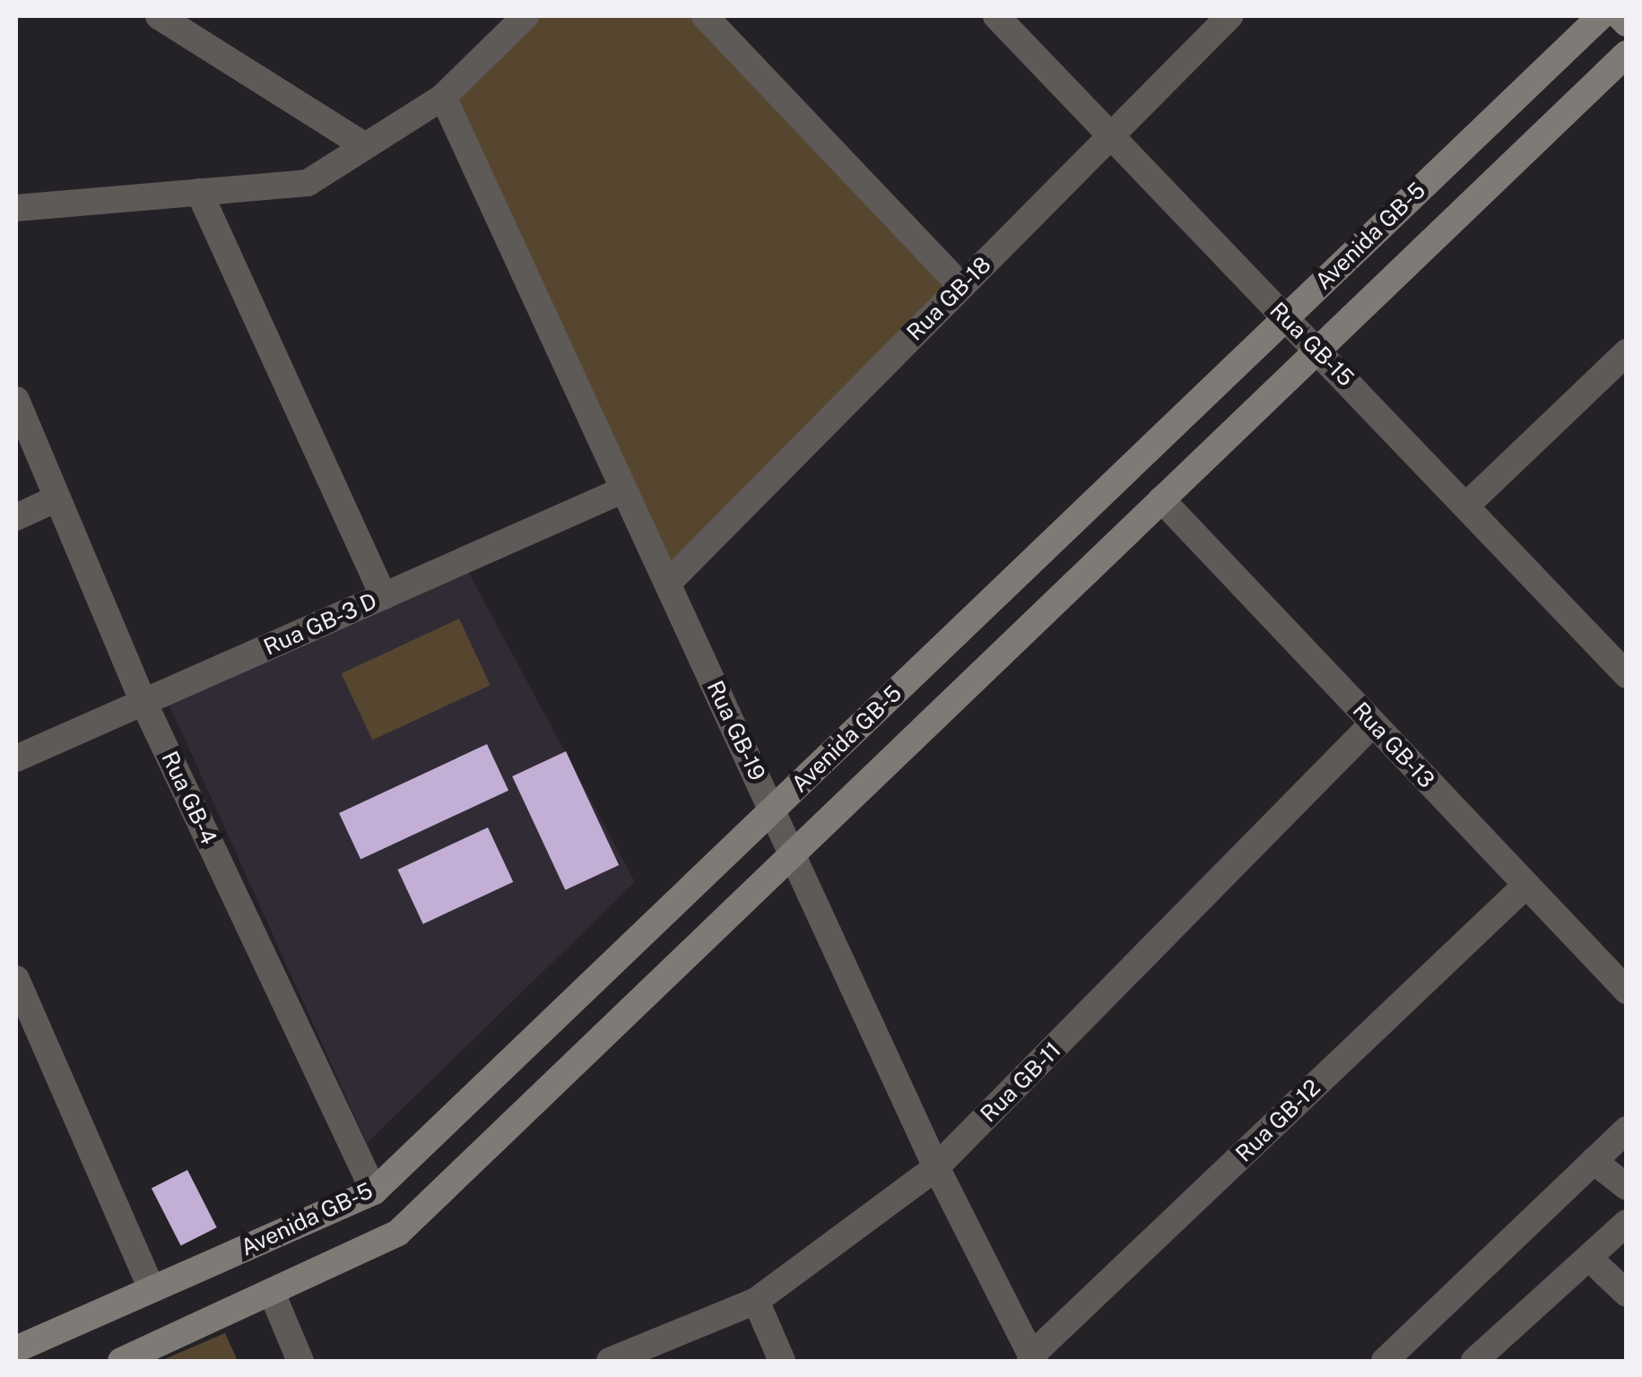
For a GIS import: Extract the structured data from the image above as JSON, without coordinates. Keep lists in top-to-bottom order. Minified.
{"streets":{"street":["Avenida GB-5","Rua GB-18","Rua GB-15","Rua GB-3 D","Rua GB-19","Rua GB-13","Rua GB-4","Rua GB-11","Rua GB-12"]},"crossings":[["Avenida GB-5","Rua GB-15"],["Avenida GB-5","Rua GB-19"],["Avenida GB-5","Rua GB-13"],["Avenida GB-5","Rua GB-4"],["Rua GB-18","Rua GB-15"],["Rua GB-18","Rua GB-19"],["Rua GB-3 D","Rua GB-19"],["Rua GB-3 D","Rua GB-4"],["Rua GB-19","Rua GB-11"],["Rua GB-19","Rua GB-12"],["Rua GB-13","Rua GB-11"],["Rua GB-13","Rua GB-12"]]}
